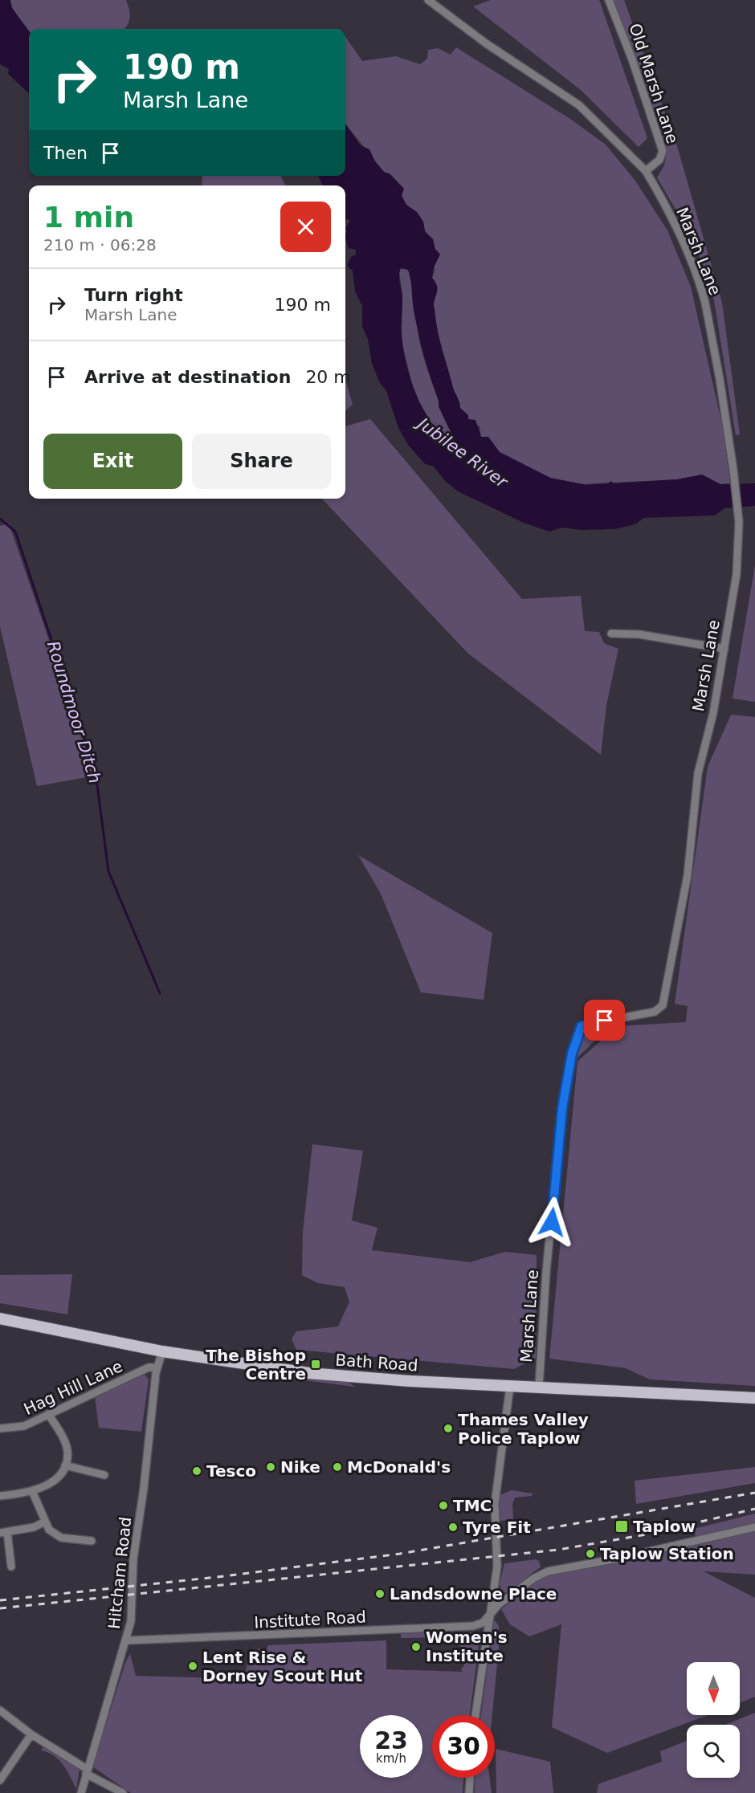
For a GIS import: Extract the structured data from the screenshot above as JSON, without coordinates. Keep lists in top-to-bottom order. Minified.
{"streets":{"main road":["Bath Road"],"street":["Old Marsh Lane","Marsh Lane","Hag Hill Lane","Hitcham Road","Institute Road"]},"crossings":[["Old Marsh Lane","Marsh Lane"],["Marsh Lane","Bath Road"],["Bath Road","Hitcham Road"],["Hag Hill Lane","Hitcham Road"],["Hitcham Road","Institute Road"]],"water":["Jubilee River","Roundmoor Ditch"],"places":{"transit":["The Bishop Centre","Taplow"],"other":["Thames Valley Police Taplow","Nike","McDonald's","Tesco","TMC","Tyre Fit","Taplow Station","Landsdowne Place","Women's Institute","Lent Rise & Dorney Scout Hut"]},"north":"bottom","page":{"turn":["190 m","Marsh Lane"],"then":"Then","heading":["1 min","210 m · 06:28"],"list":[{"name":"Turn right","note":"Marsh Lane","value":"190 m"},{"name":"Arrive at destination","value":"20 m"}],"buttons":["Exit","Share"],"speed":"23 km/h","limit":"30"}}
